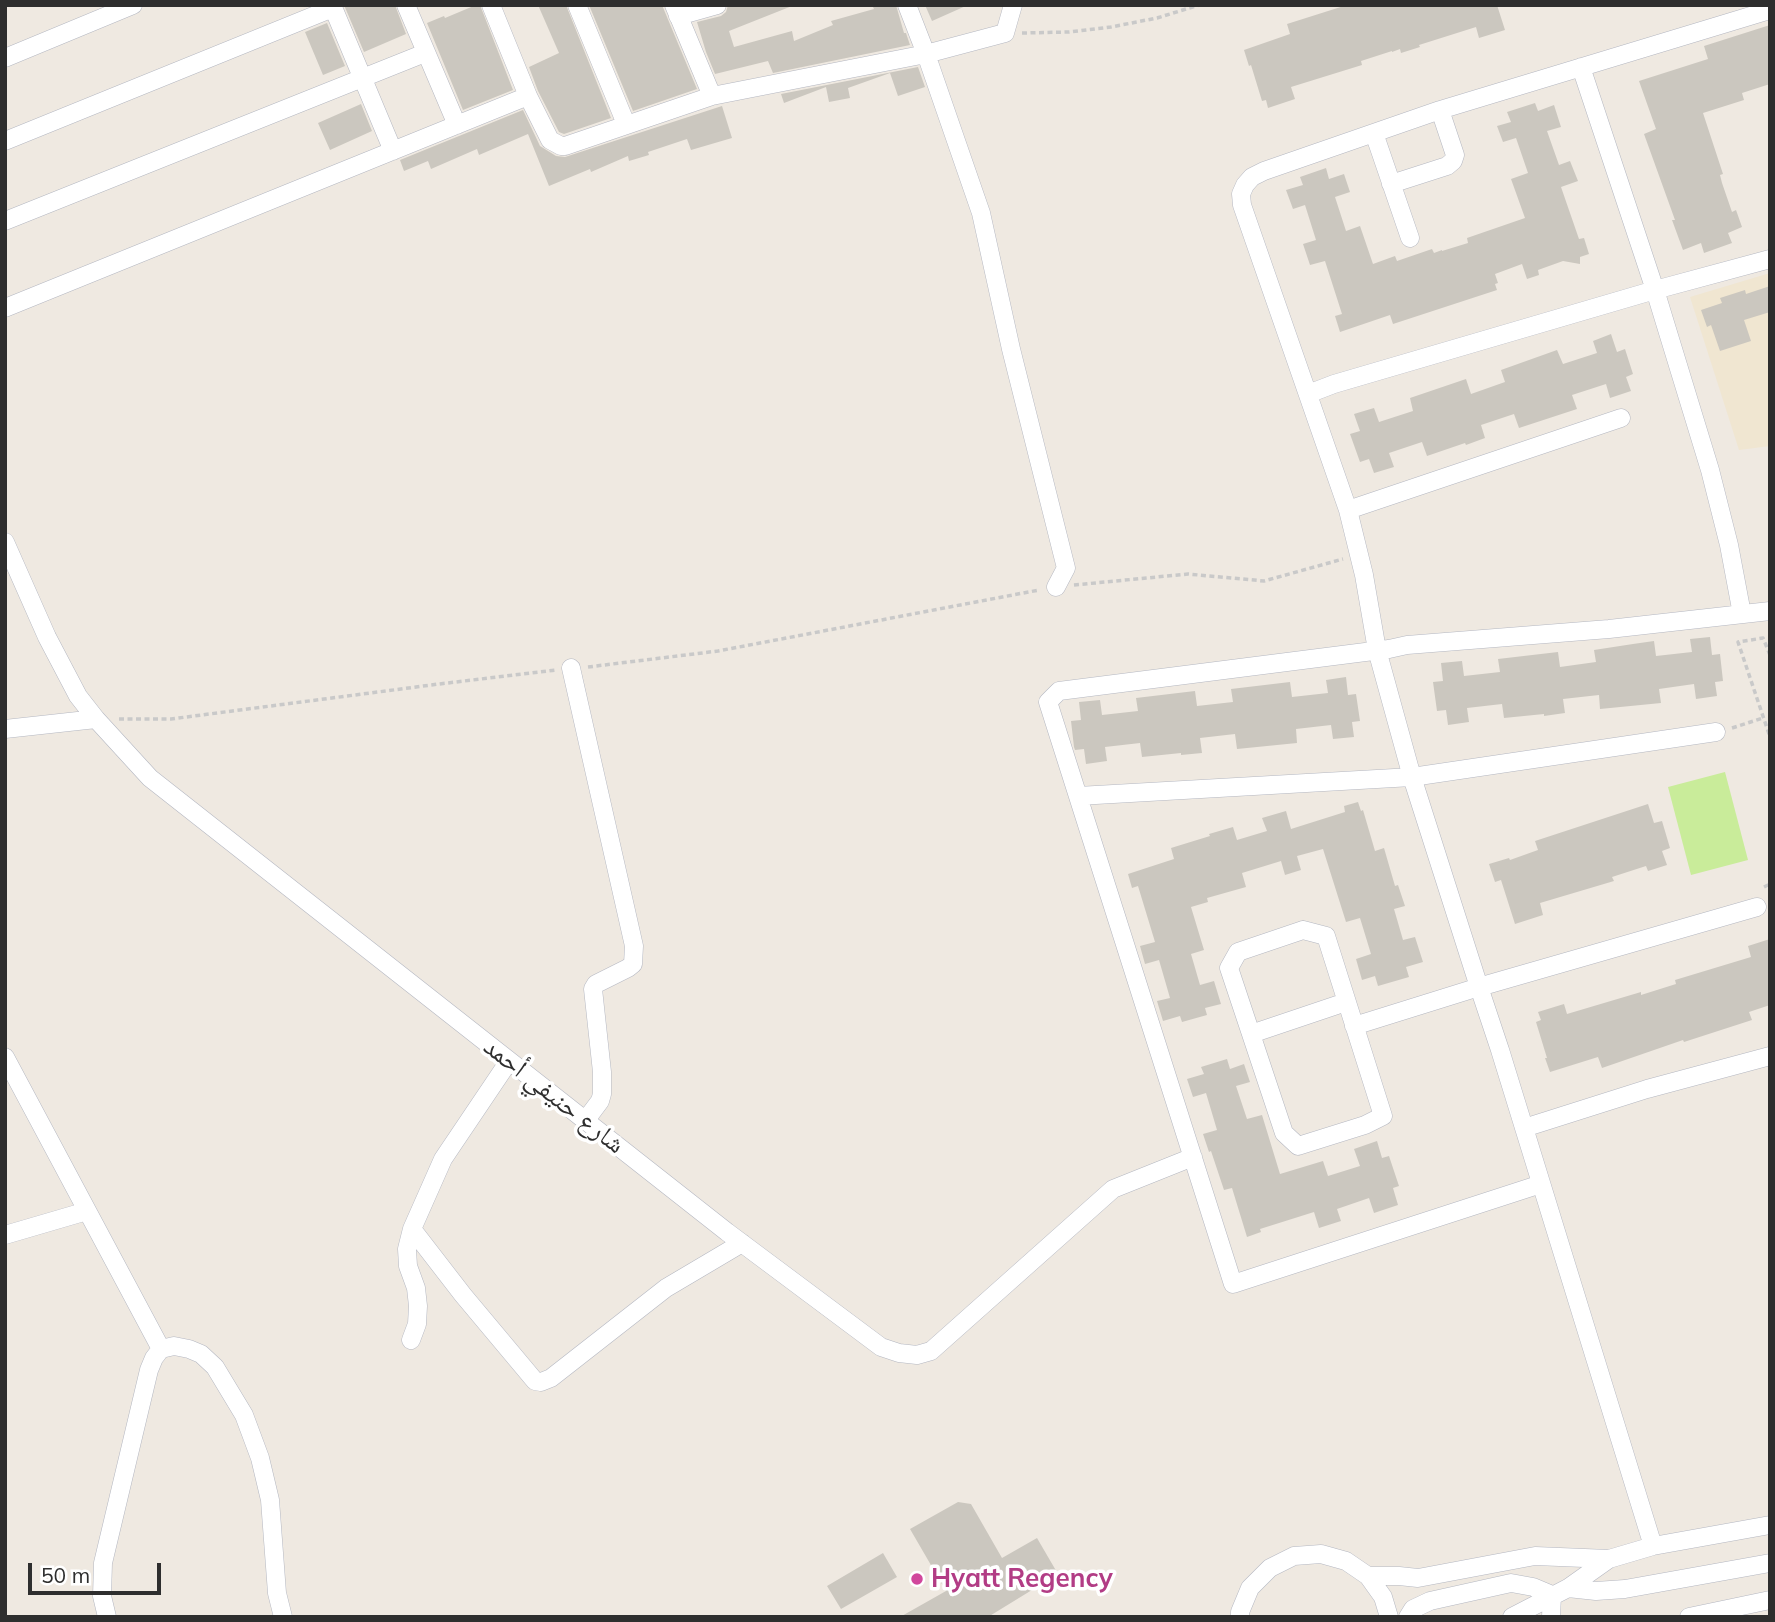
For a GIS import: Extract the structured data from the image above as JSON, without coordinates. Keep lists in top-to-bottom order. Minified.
{"streets":{"street":["شارع حنيفي أحمد"]},"places":["Hyatt Regency"],"scale_bar":"50 m"}
